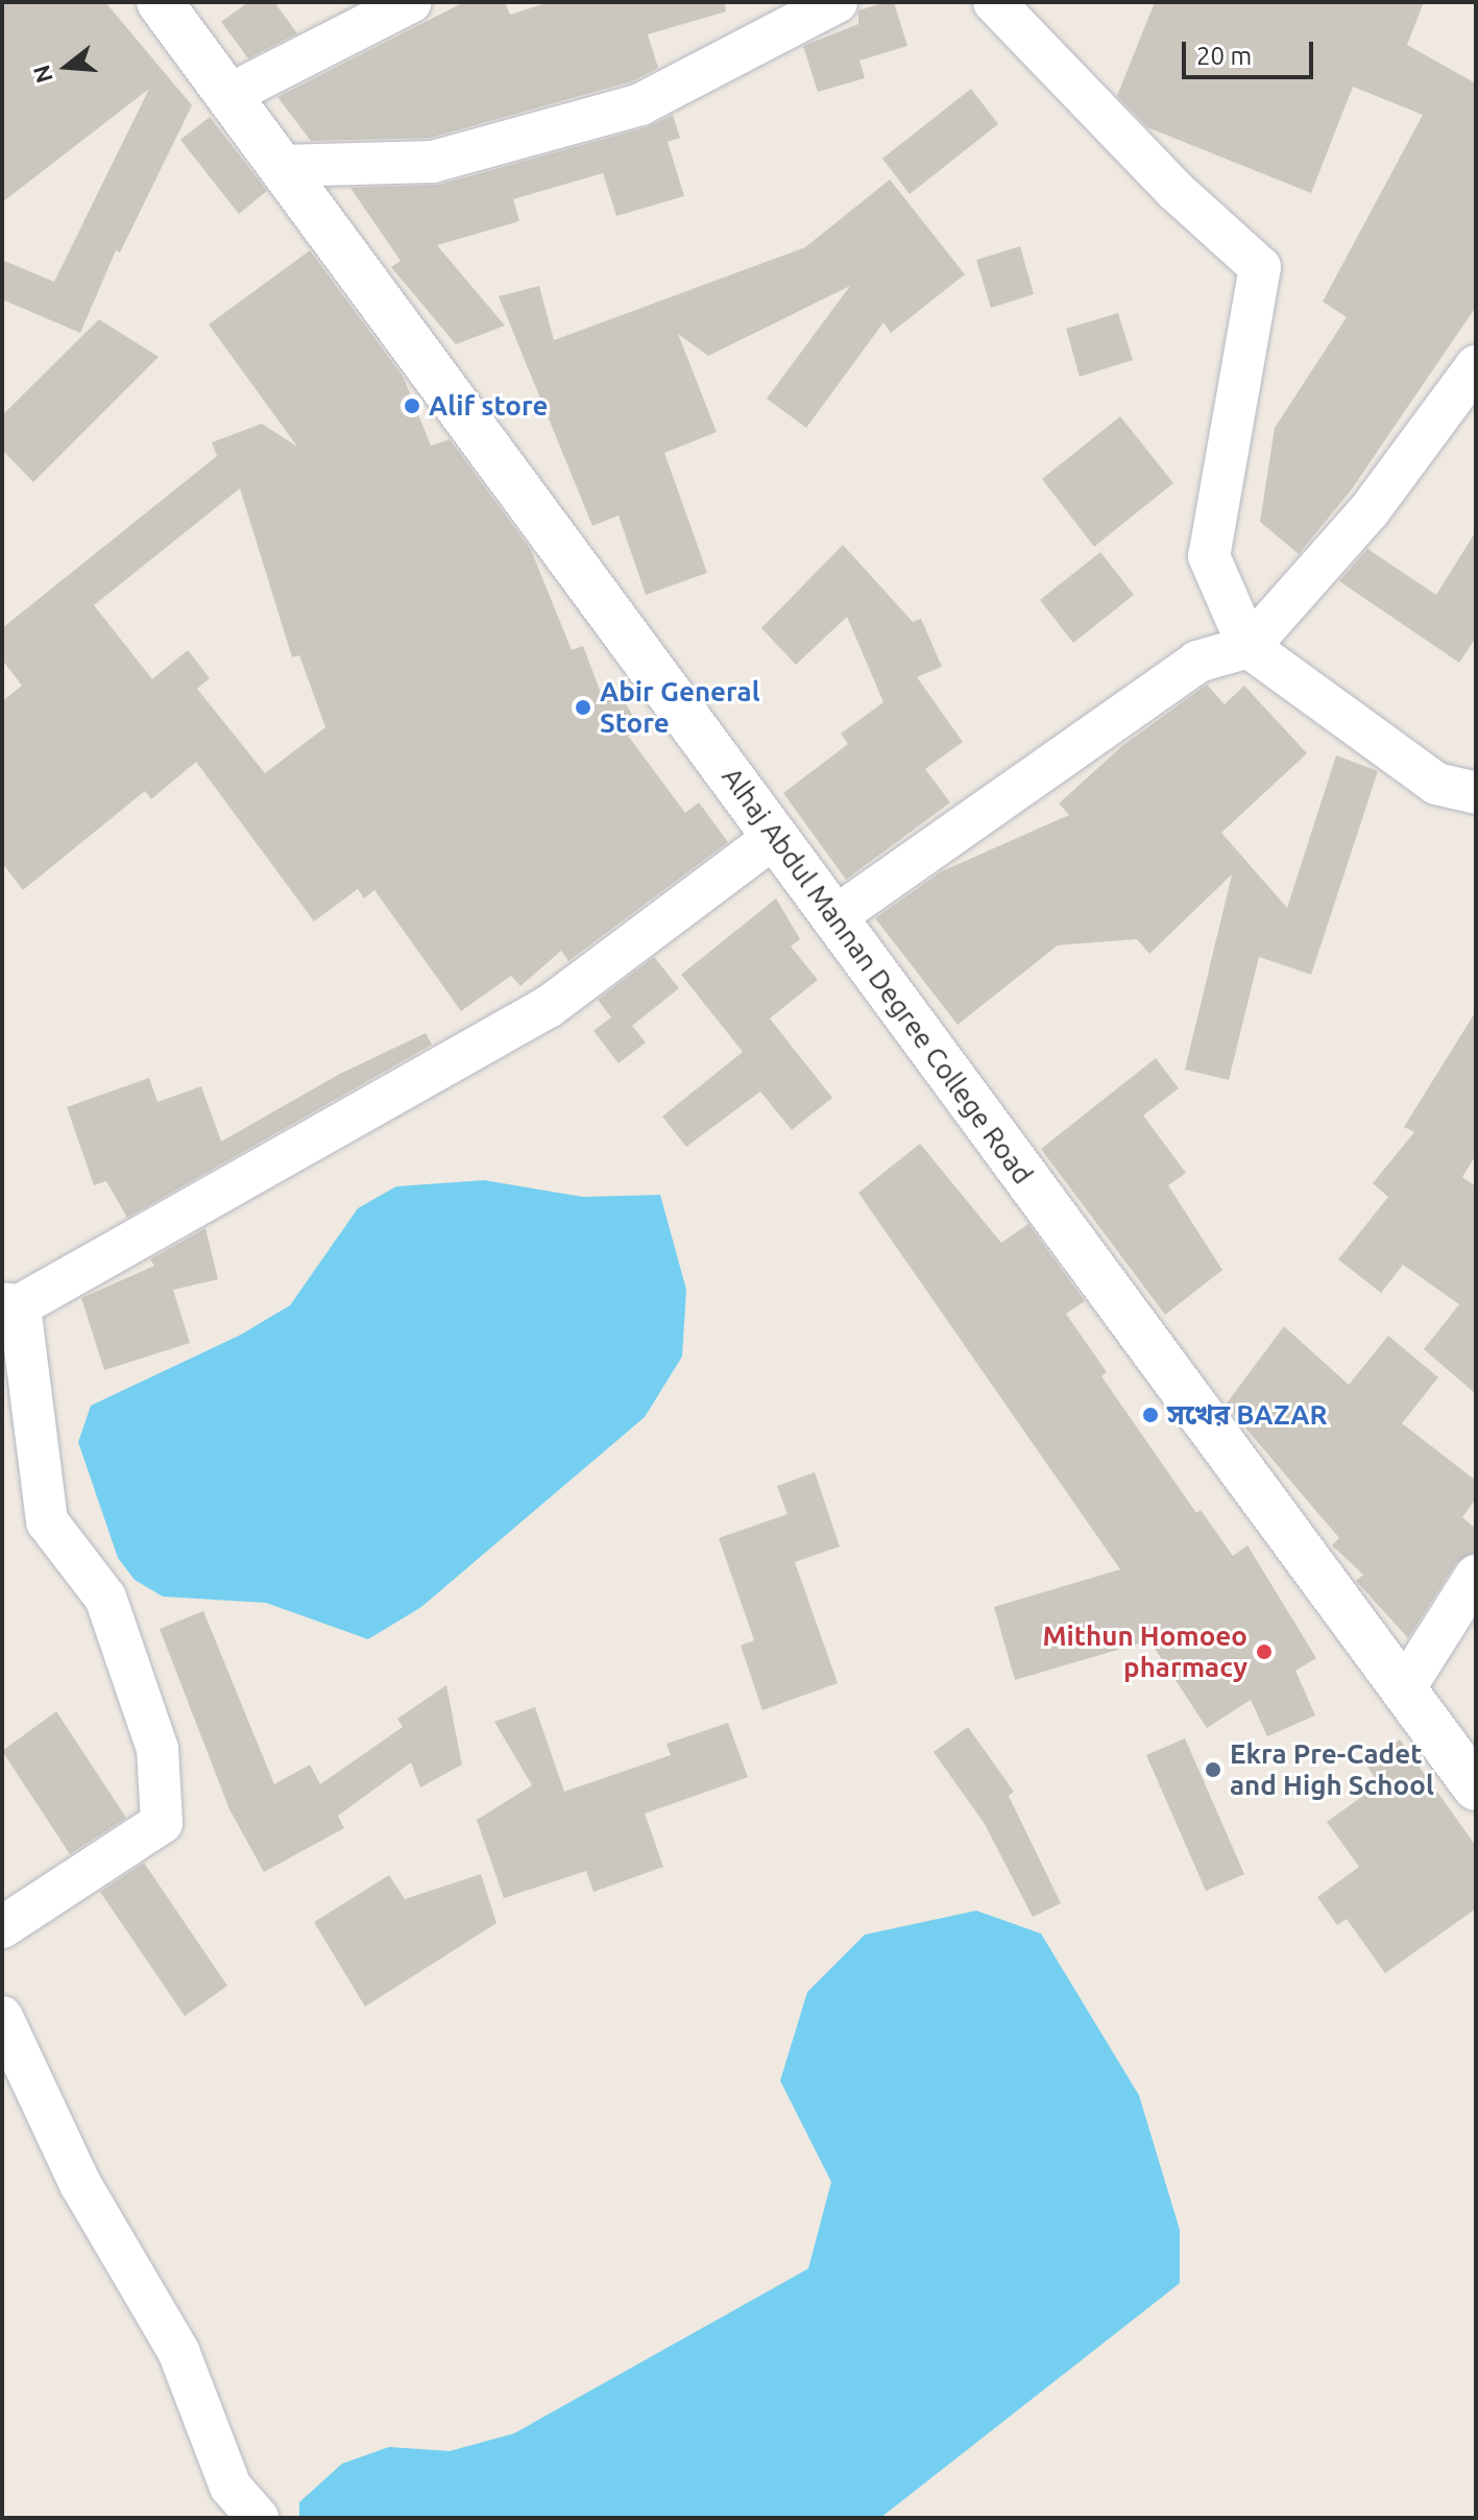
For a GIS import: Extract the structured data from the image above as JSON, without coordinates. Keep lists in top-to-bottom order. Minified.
{"streets":{"street":["Alhaj Abdul Mannan Degree College Road"]},"places":["Alif store","Abir General Store","সখের BAZAR","Mithun Homoeo pharmacy","Ekra Pre-Cadet and High School"],"scale_bar":"20 m","north":"left"}
